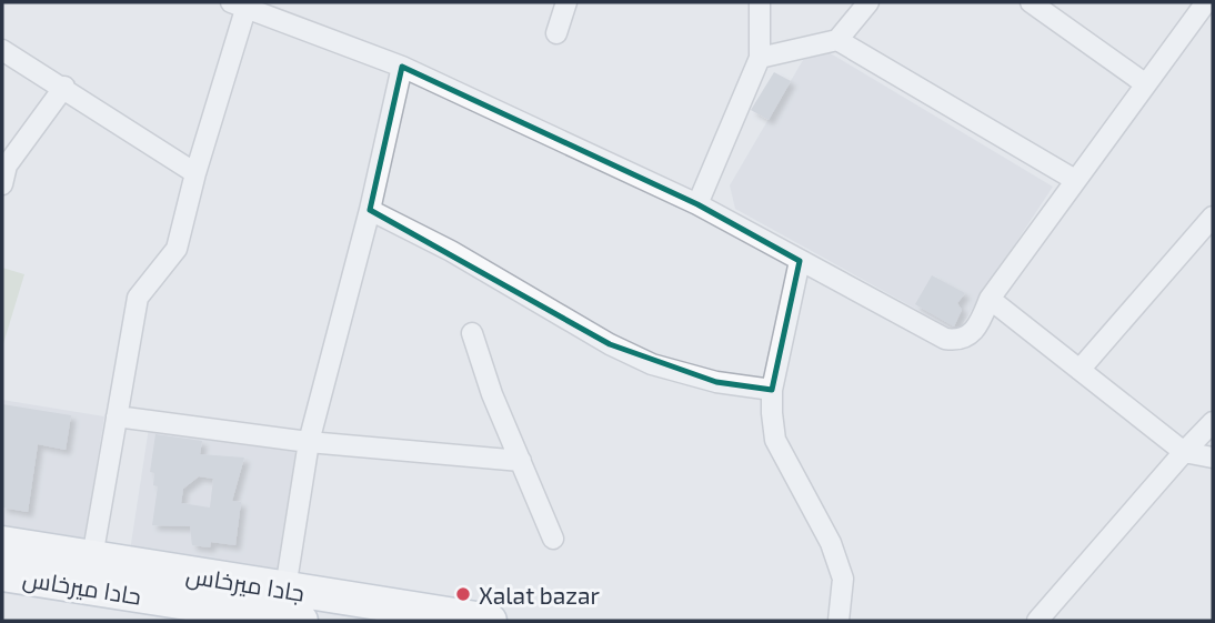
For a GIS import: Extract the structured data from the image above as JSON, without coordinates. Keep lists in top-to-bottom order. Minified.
{"streets":{"main road":["جادا ميرخاس","حادا ميرخاس"]},"places":["Xalat bazar"]}
